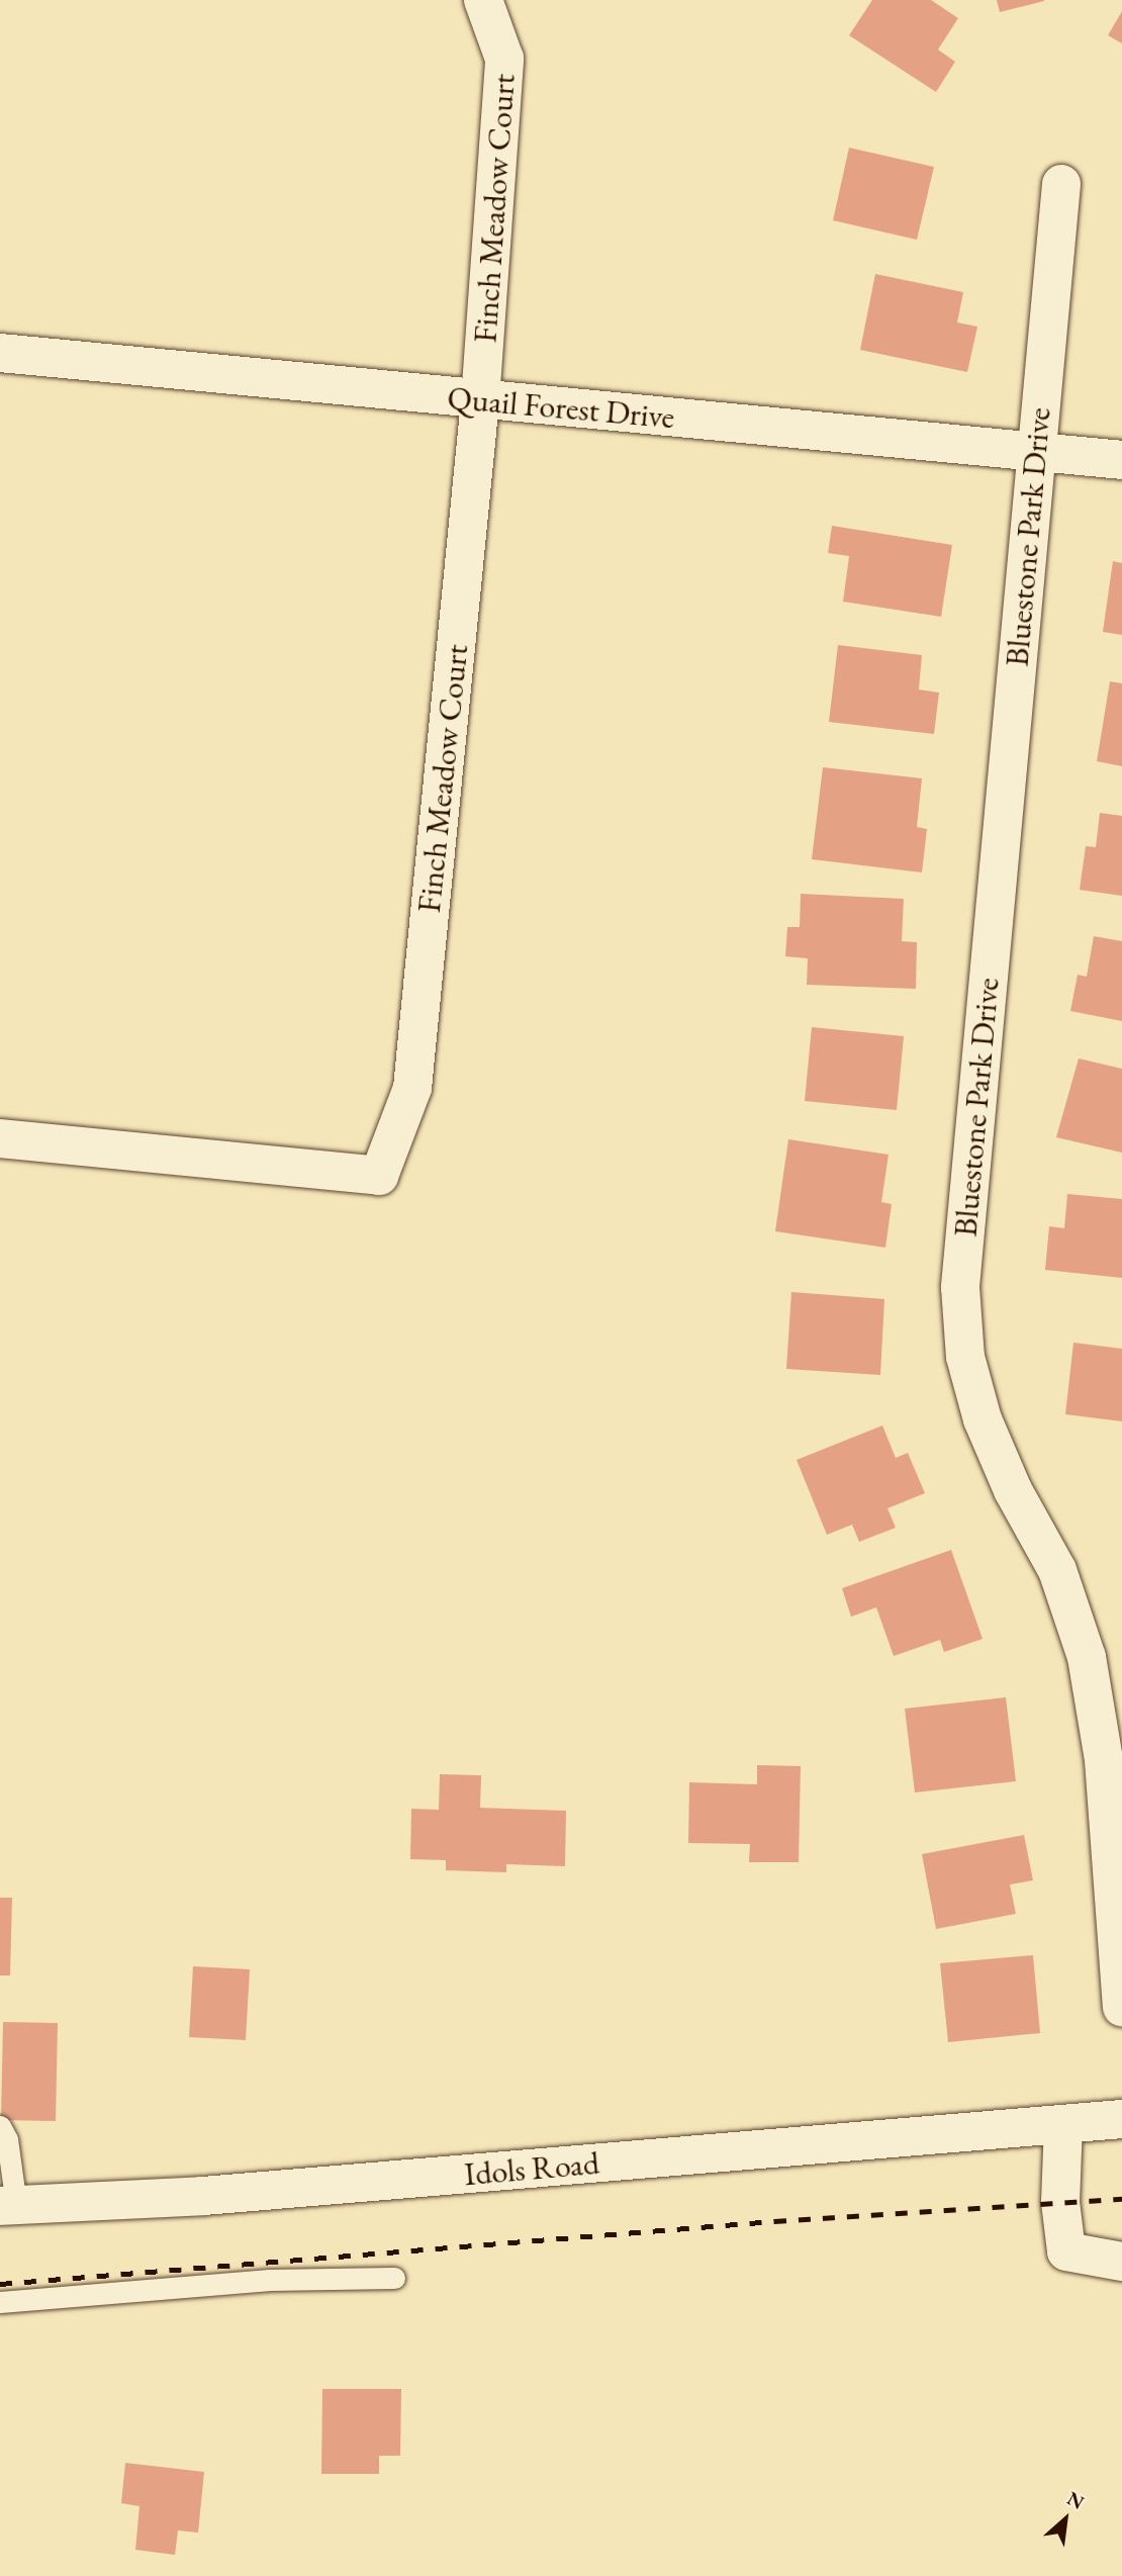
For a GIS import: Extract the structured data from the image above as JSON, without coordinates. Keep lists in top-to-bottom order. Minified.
{"streets":{"street":["Finch Meadow Court","Quail Forest Drive","Bluestone Park Drive","Idols Road"]},"crossings":[["Finch Meadow Court","Quail Forest Drive"],["Quail Forest Drive","Bluestone Park Drive"]],"north":"top right"}
